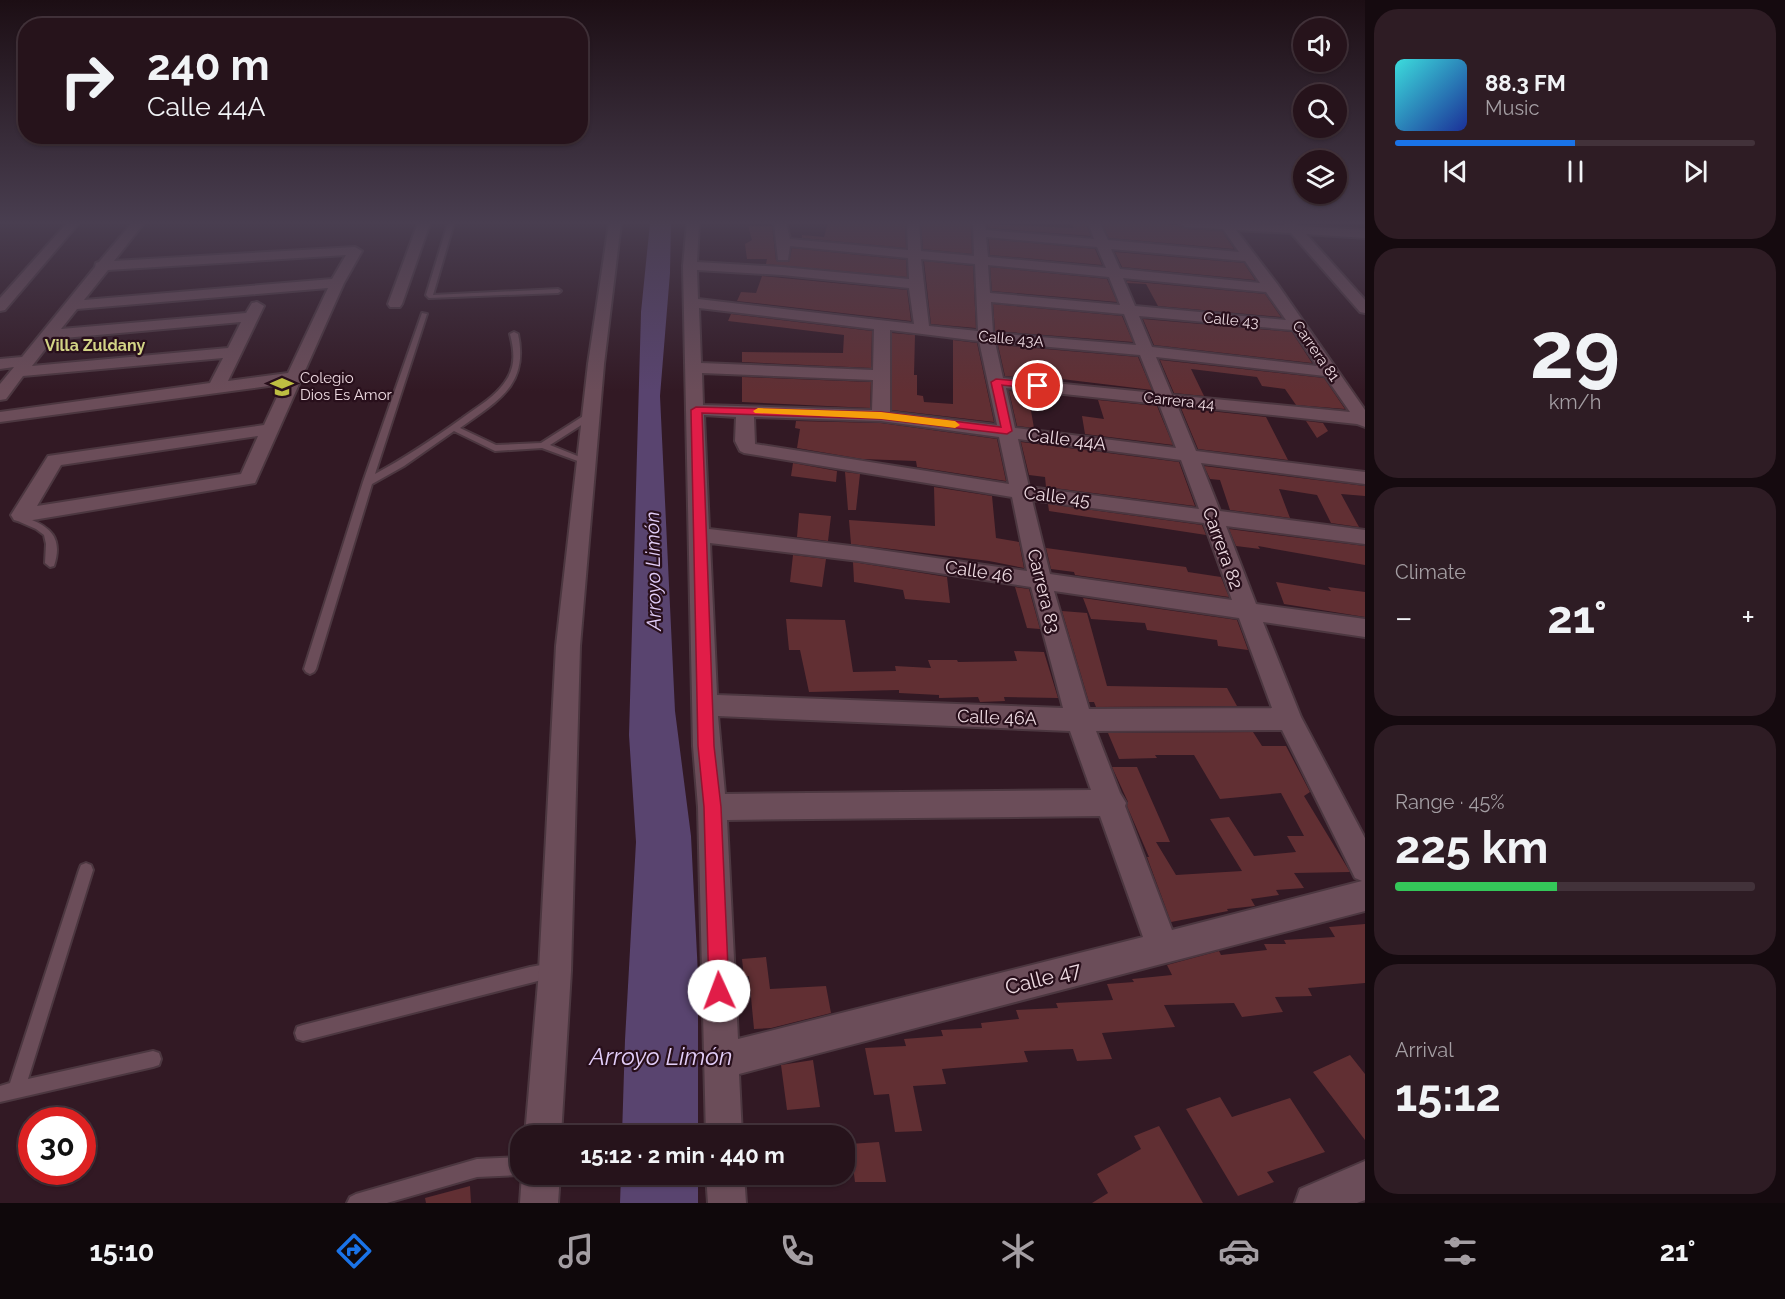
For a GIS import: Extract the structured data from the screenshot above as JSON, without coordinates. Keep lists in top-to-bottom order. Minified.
{"streets":{"street":["Calle 43","Calle 43A","Carrera 81","Carrera 44","Calle 44A","Calle 45","Carrera 82","Calle 46","Carrera 83","Calle 46A","Calle 47"]},"crossings":[["Calle 43","Carrera 81"],["Calle 43","Carrera 82"],["Calle 43","Carrera 83"],["Calle 43A","Carrera 81"],["Calle 43A","Carrera 82"],["Calle 43A","Carrera 83"],["Carrera 81","Carrera 44"],["Carrera 44","Carrera 82"],["Carrera 44","Carrera 83"],["Calle 44A","Calle 45"],["Calle 44A","Carrera 82"],["Calle 44A","Carrera 83"],["Calle 45","Carrera 82"],["Calle 45","Carrera 83"],["Carrera 82","Calle 46"],["Carrera 82","Calle 46A"],["Calle 46","Carrera 83"],["Carrera 83","Calle 46A"],["Carrera 83","Calle 47"]],"districts":["Villa Zuldany"],"water":["Arroyo Limón"],"places":{"school or university":["Colegio Dios Es Amor"]},"page":{"turn":["240 m","Calle 44A"],"song":["88.3 FM","Music"],"tile":[["29","km/h"],"Climate",["Range · 45%","225 km"],["Arrival","15:12"]],"heat":["−","21°","+"],"limit":"30","trip":"15:12 · 2 min · 440 m","tabs":["15:10","21°"]}}
